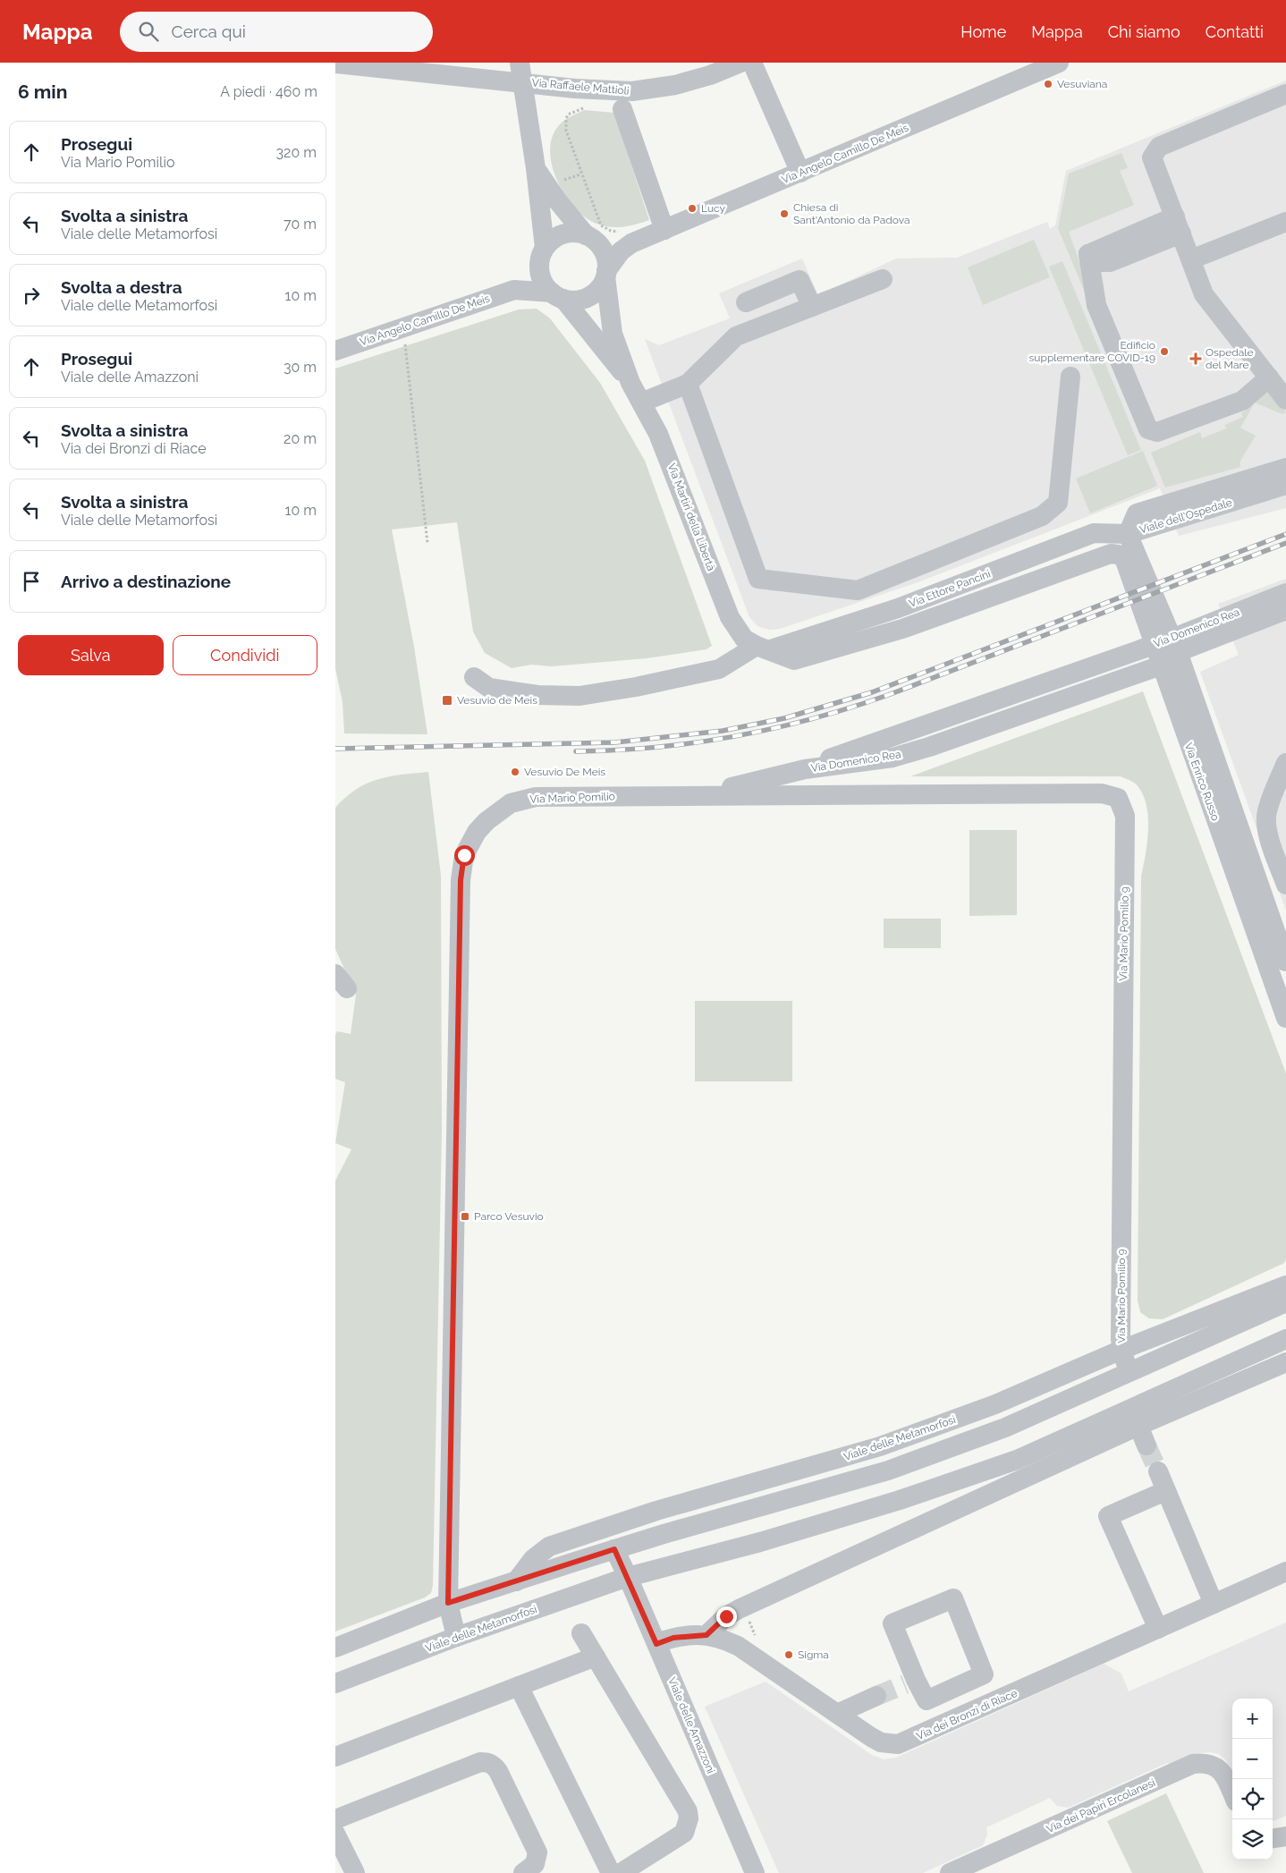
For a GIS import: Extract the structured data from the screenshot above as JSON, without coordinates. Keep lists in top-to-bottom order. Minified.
{"streets":{"street":["Via Raffaele Mattioli","Via Angelo Camillo De Meis","Viale dell'Ospedale","Via Martiri della Libertà","Via Ettore Pancini","Via Domenico Rea","Via Enrico Russo","Via Mario Pomilio","Via Mario Pomilio 9","Viale delle Metamorfosi","Via dei Bronzi di Riace","Viale delle Amazzoni","Via dei Papiri Ercolanesi"]},"crossings":[["Via Angelo Camillo De Meis","Via Martiri della Libertà"],["Viale dell'Ospedale","Via Ettore Pancini"],["Viale dell'Ospedale","Via Enrico Russo"],["Via Martiri della Libertà","Via Ettore Pancini"],["Via Ettore Pancini","Via Enrico Russo"],["Via Domenico Rea","Via Enrico Russo"],["Via Domenico Rea","Via Mario Pomilio"],["Via Mario Pomilio","Via Mario Pomilio 9"],["Via Mario Pomilio","Viale delle Metamorfosi"],["Via Mario Pomilio 9","Viale delle Metamorfosi"],["Viale delle Metamorfosi","Via dei Bronzi di Riace"],["Viale delle Metamorfosi","Viale delle Amazzoni"],["Via dei Bronzi di Riace","Viale delle Amazzoni"]],"places":{"other":["Vesuviana","Lucy","Chiesa di Sant'Antonio da Padova","Edificio supplementare COVID-19","Vesuvio De Meis","Sigma"],"health":["Ospedale del Mare"],"transit":["Vesuvio de Meis","Parco Vesuvio"]},"page":{"header":"Mappa","search":"Cerca qui","nav":["Home","Mappa","Chi siamo","Contatti"],"heading":["6 min","A piedi · 460 m"],"list":[["Prosegui","Via Mario Pomilio","320 m"],["Svolta a sinistra","Viale delle Metamorfosi","70 m"],["Svolta a destra","Viale delle Metamorfosi","10 m"],["Prosegui","Viale delle Amazzoni","30 m"],["Svolta a sinistra","Via dei Bronzi di Riace","20 m"],["Svolta a sinistra","Viale delle Metamorfosi","10 m"],"Arrivo a destinazione"],"buttons":["Salva","Condividi"],"map_buttons":["+","−"]}}
